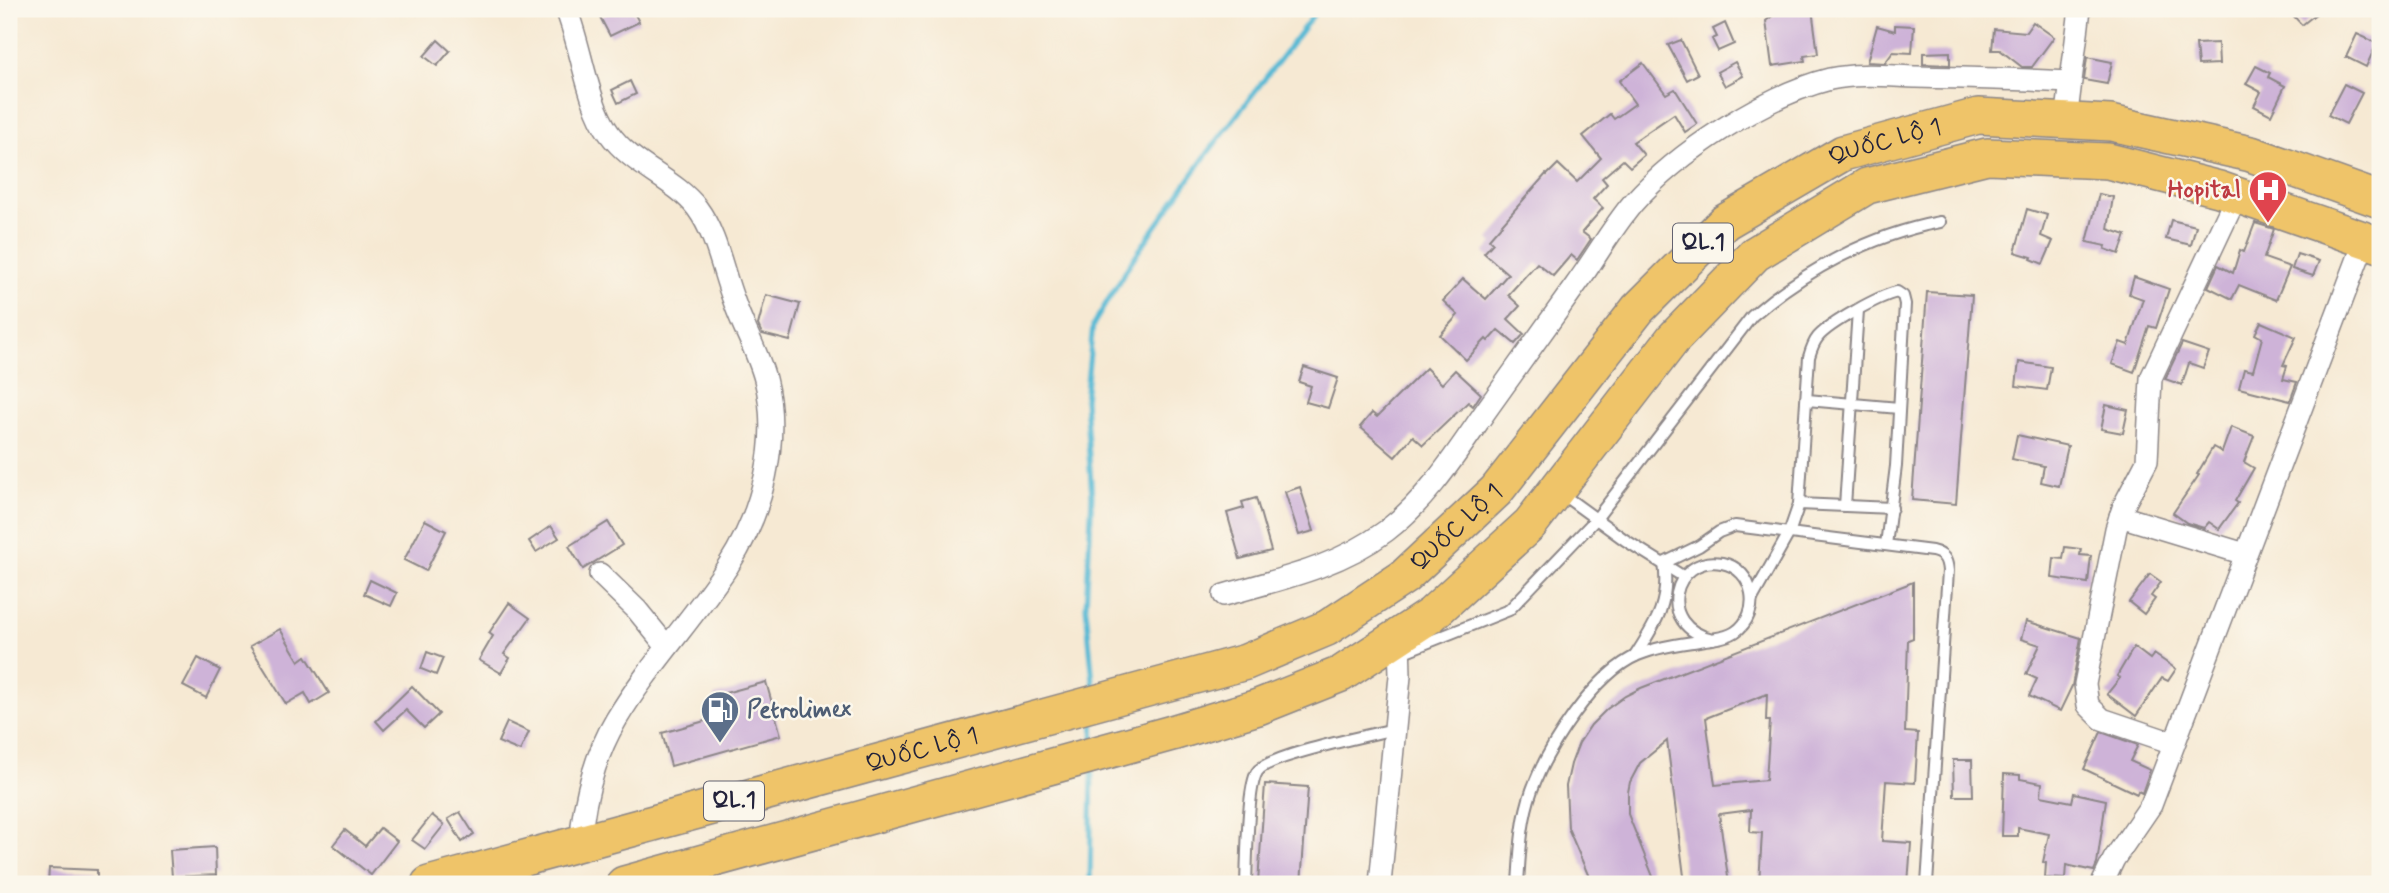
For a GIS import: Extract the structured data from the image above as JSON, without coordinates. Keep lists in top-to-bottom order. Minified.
{"streets":{"highway":["QUỐC LỘ 1","QL.1"]},"places":{"hospital":["Hopital"],"fuel station":["Petrolimex"]}}
